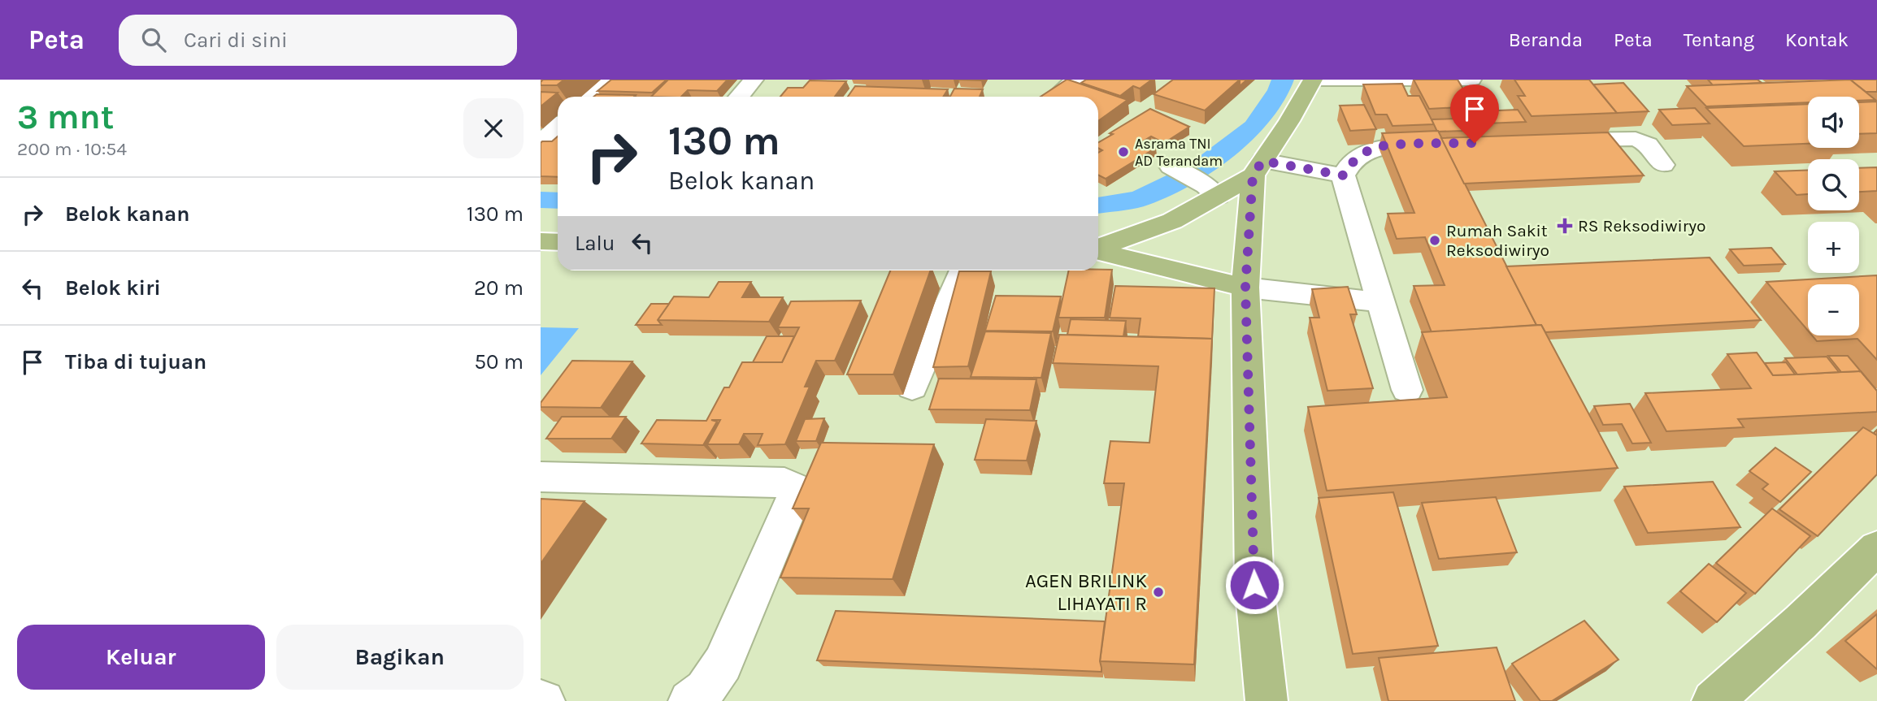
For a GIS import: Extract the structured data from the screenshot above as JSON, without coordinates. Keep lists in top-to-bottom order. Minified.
{"places":{"other":["Asrama TNI AD Terandam","Rumah Sakit Reksodiwiryo","AGEN BRILINK LIHAYATI R"],"health":["RS Reksodiwiryo"]},"page":{"header":"Peta","search":"Cari di sini","nav":["Beranda","Peta","Tentang","Kontak"],"heading":["3 mnt","200 m · 10:54"],"map_buttons":["+","−"],"turn":["130 m","Belok kanan"],"list":[{"name":"Belok kanan","value":"130 m"},{"name":"Belok kiri","value":"20 m"},{"name":"Tiba di tujuan","value":"50 m"}],"then":"Lalu","buttons":["Keluar","Bagikan"]}}
